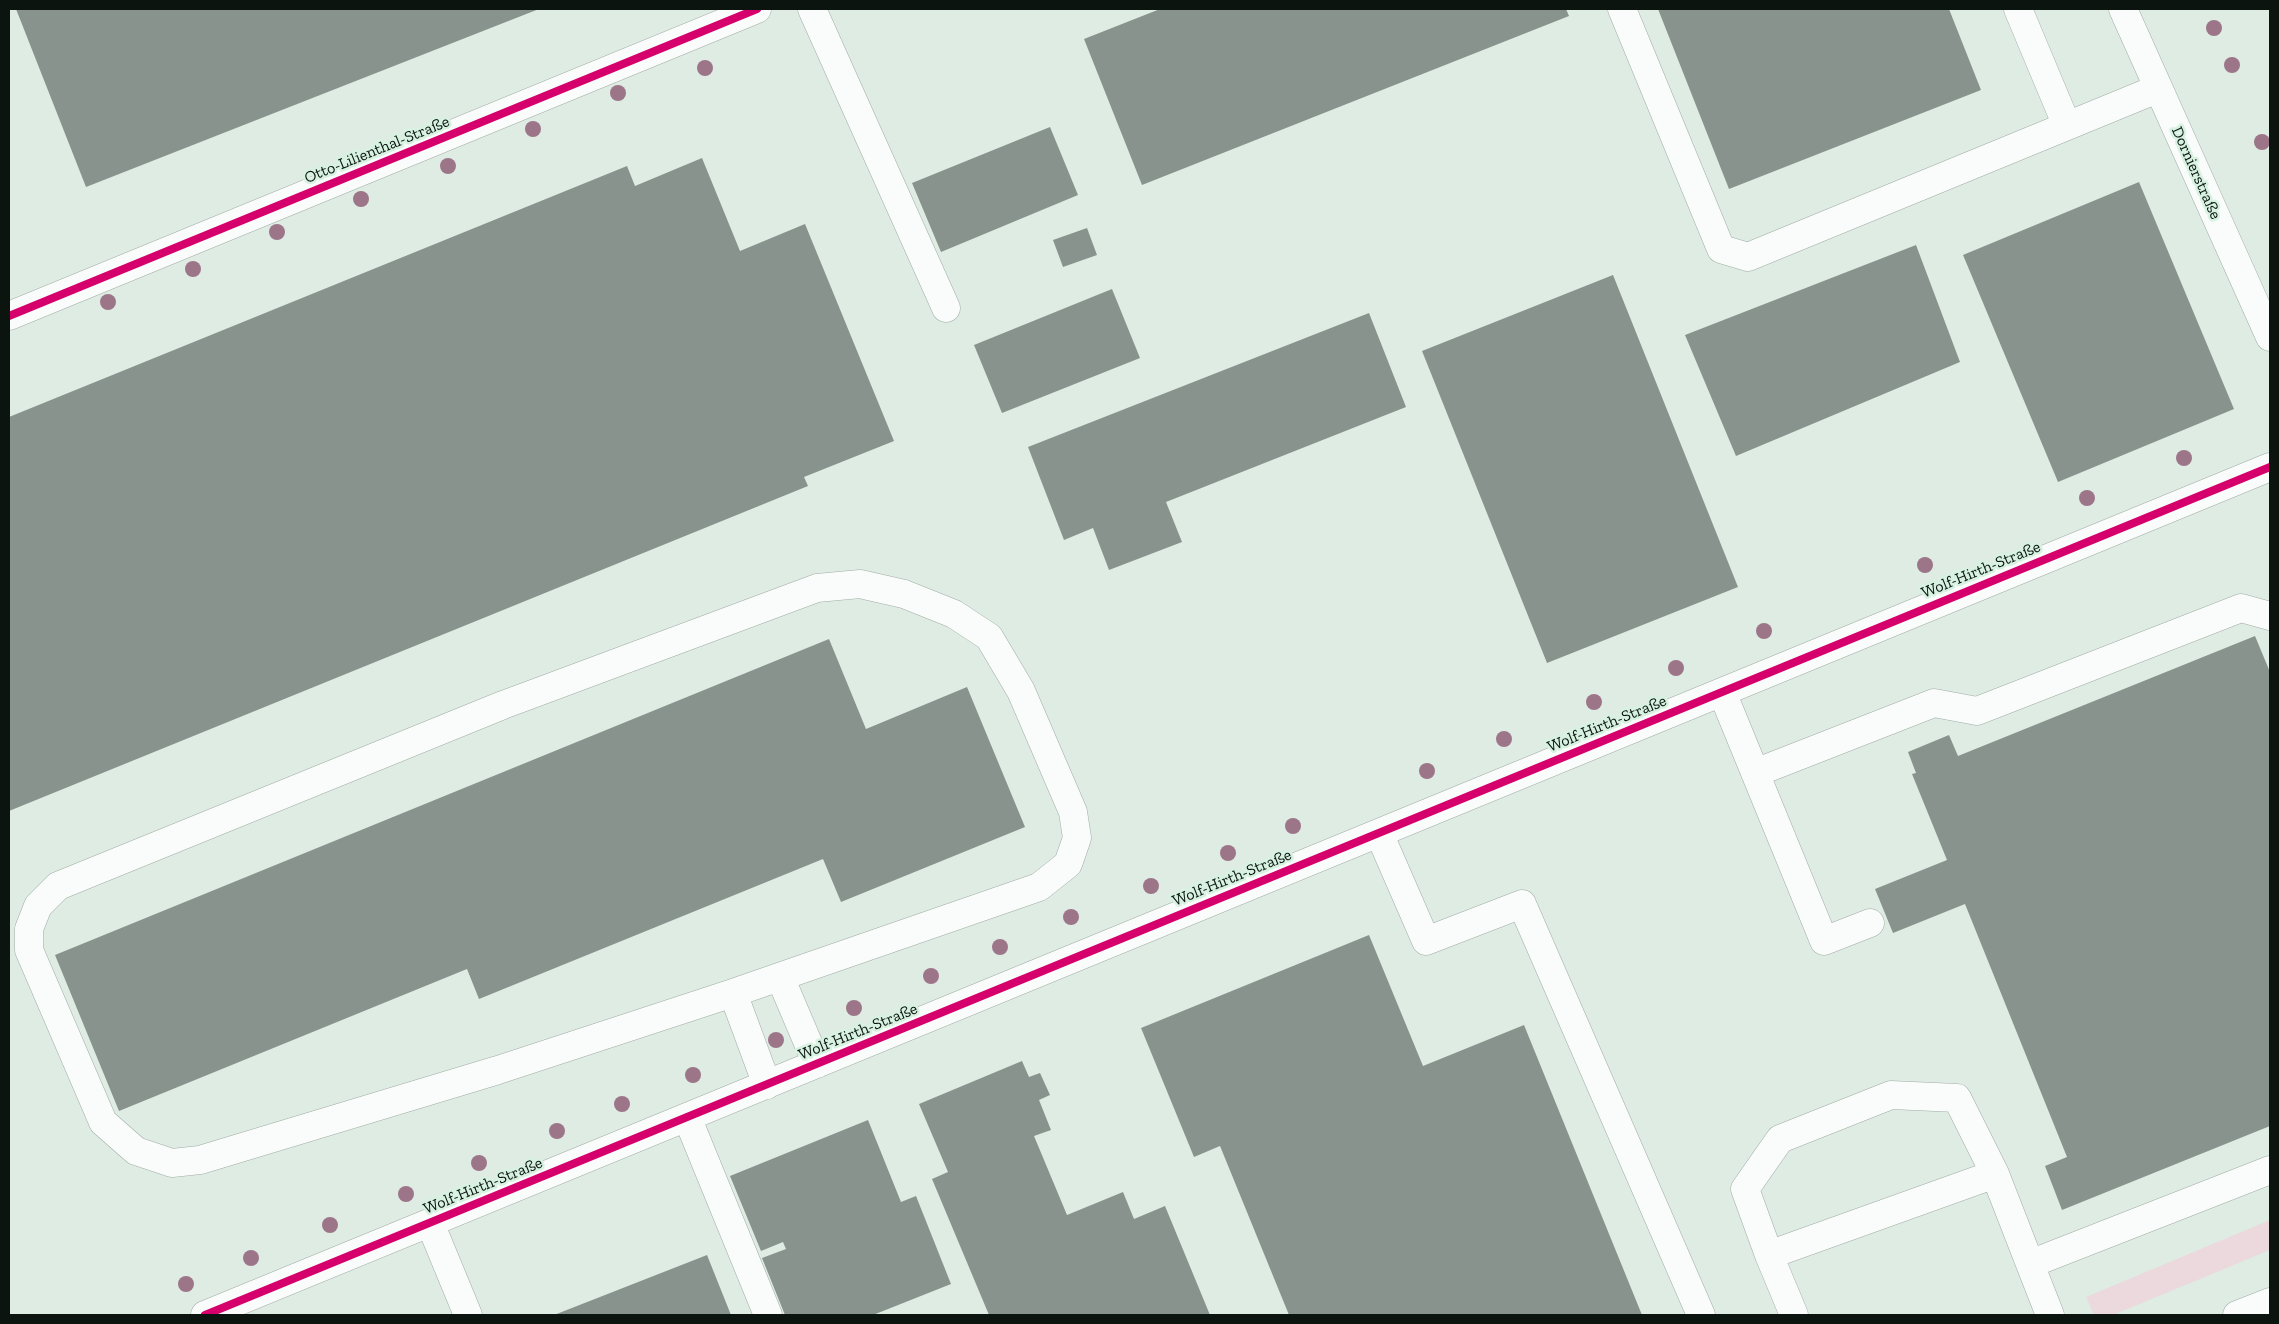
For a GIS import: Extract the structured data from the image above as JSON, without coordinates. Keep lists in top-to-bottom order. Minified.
{"streets":{"street":["Otto-Lilienthal-Straße","Dornierstraße","Wolf-Hirth-Straße"]}}
